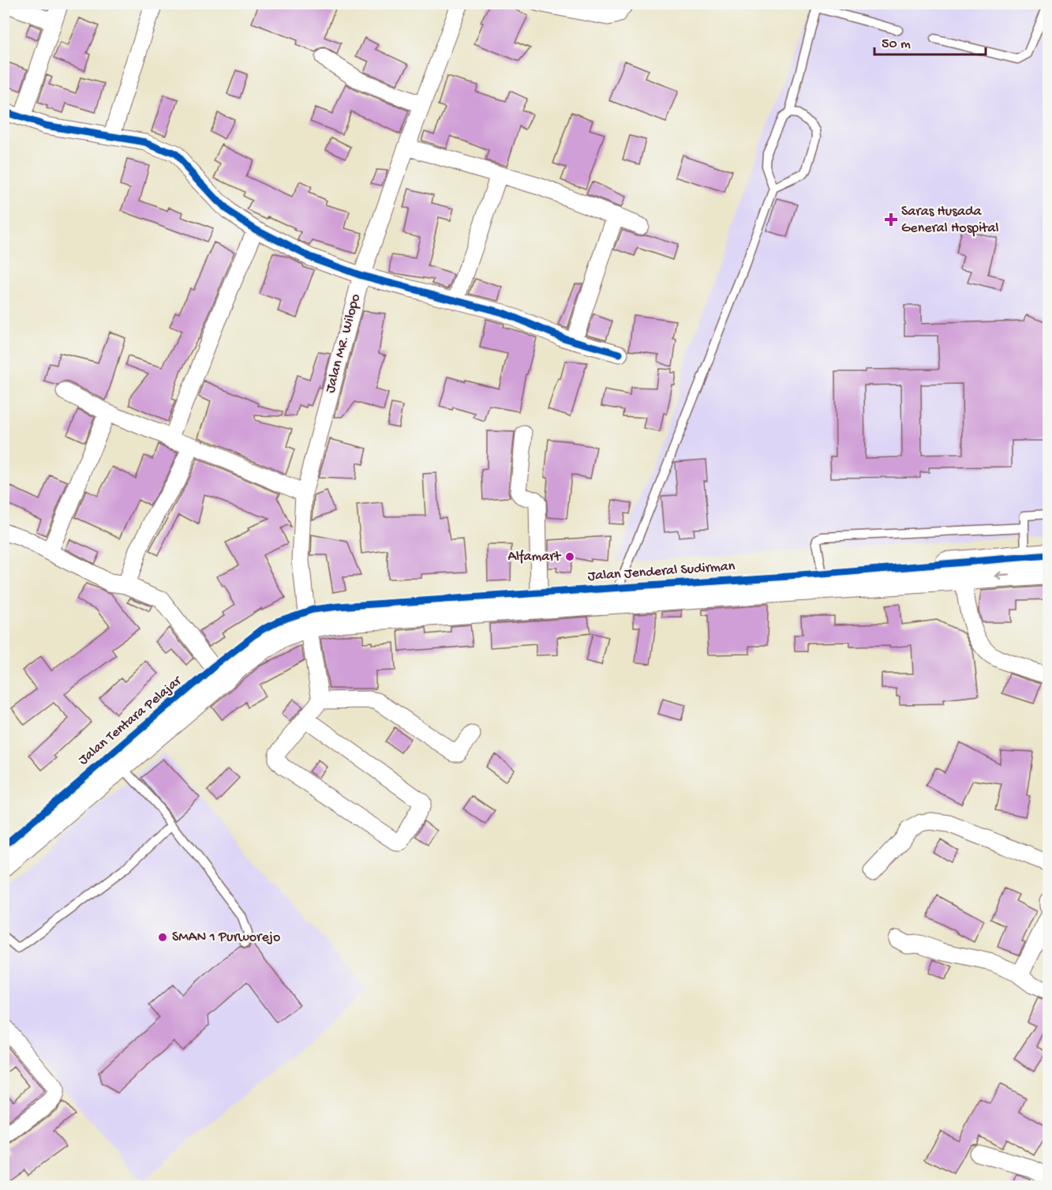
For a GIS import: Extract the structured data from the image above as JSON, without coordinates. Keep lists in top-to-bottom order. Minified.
{"streets":{"main road":["Jalan Jenderal Sudirman","Jalan Tentara Pelajar"],"street":["Jalan MR. Wilopo"]},"crossings":[["Jalan MR. Wilopo","Jalan Jenderal Sudirman"],["Jalan Jenderal Sudirman","Jalan Tentara Pelajar"]],"places":{"health":["Saras Husada General Hospital"],"other":["Alfamart","SMAN 1 Purworejo"]},"scale_bar":"50 m"}
